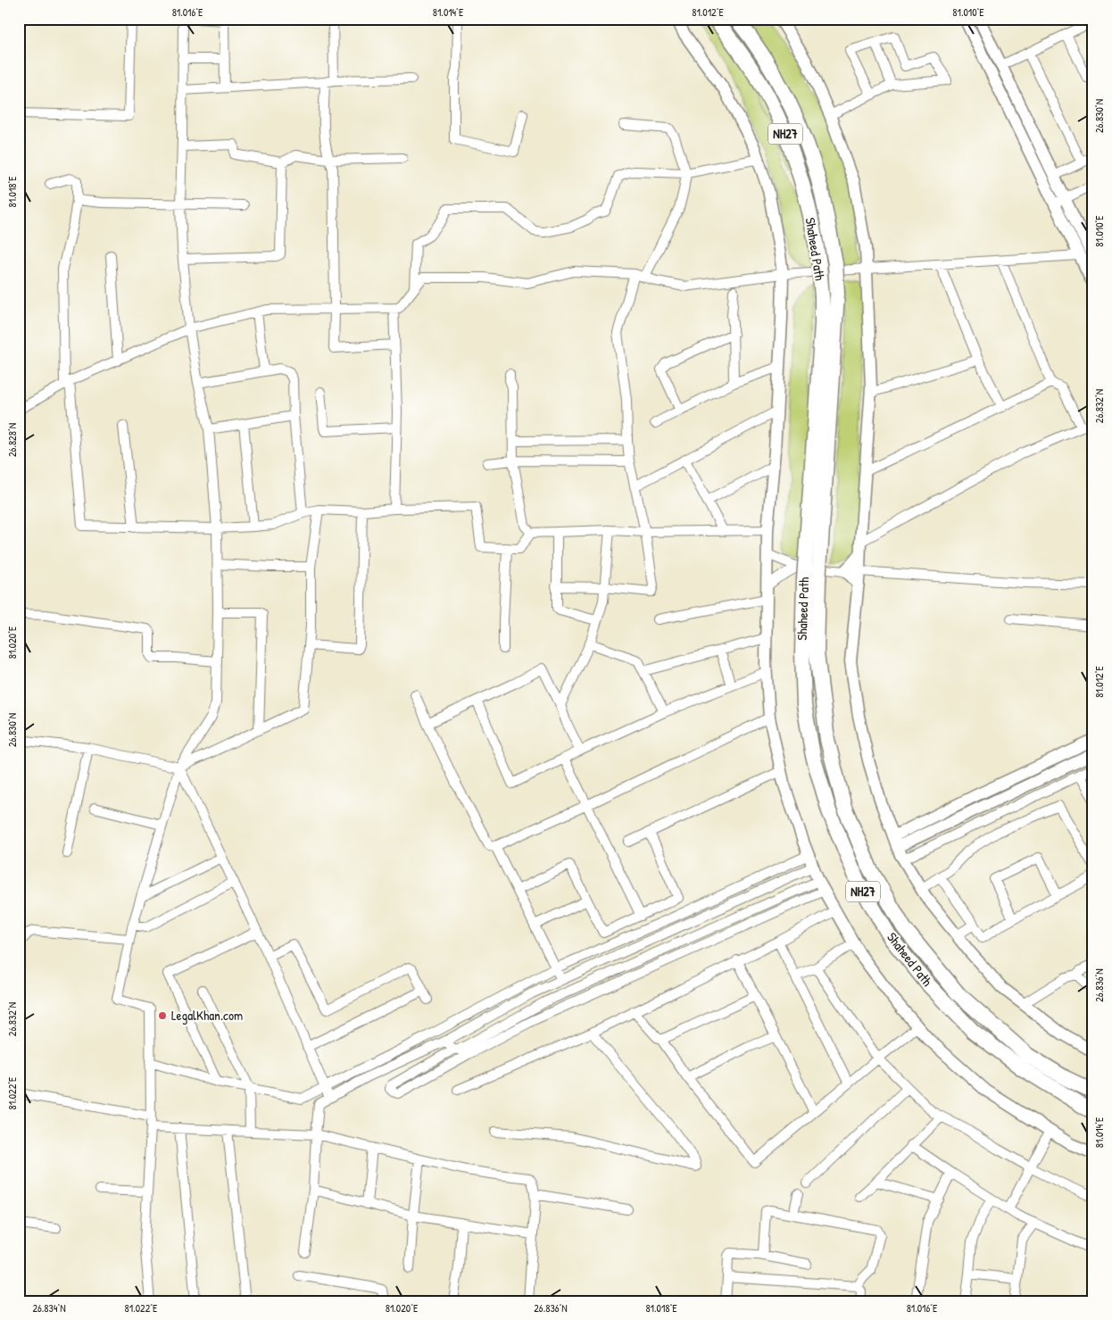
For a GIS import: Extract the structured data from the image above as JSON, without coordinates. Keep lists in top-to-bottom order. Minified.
{"streets":{"highway":["NH27","Shaheed Path"]},"places":["LegalKhan.com"],"coordinates":["81.016°E","81.014°E","81.012°E","81.010°E","26.830°N","81.018°E","26.832°N","26.828°N","81.020°E","26.836°N","81.022°E","26.834°N"]}
